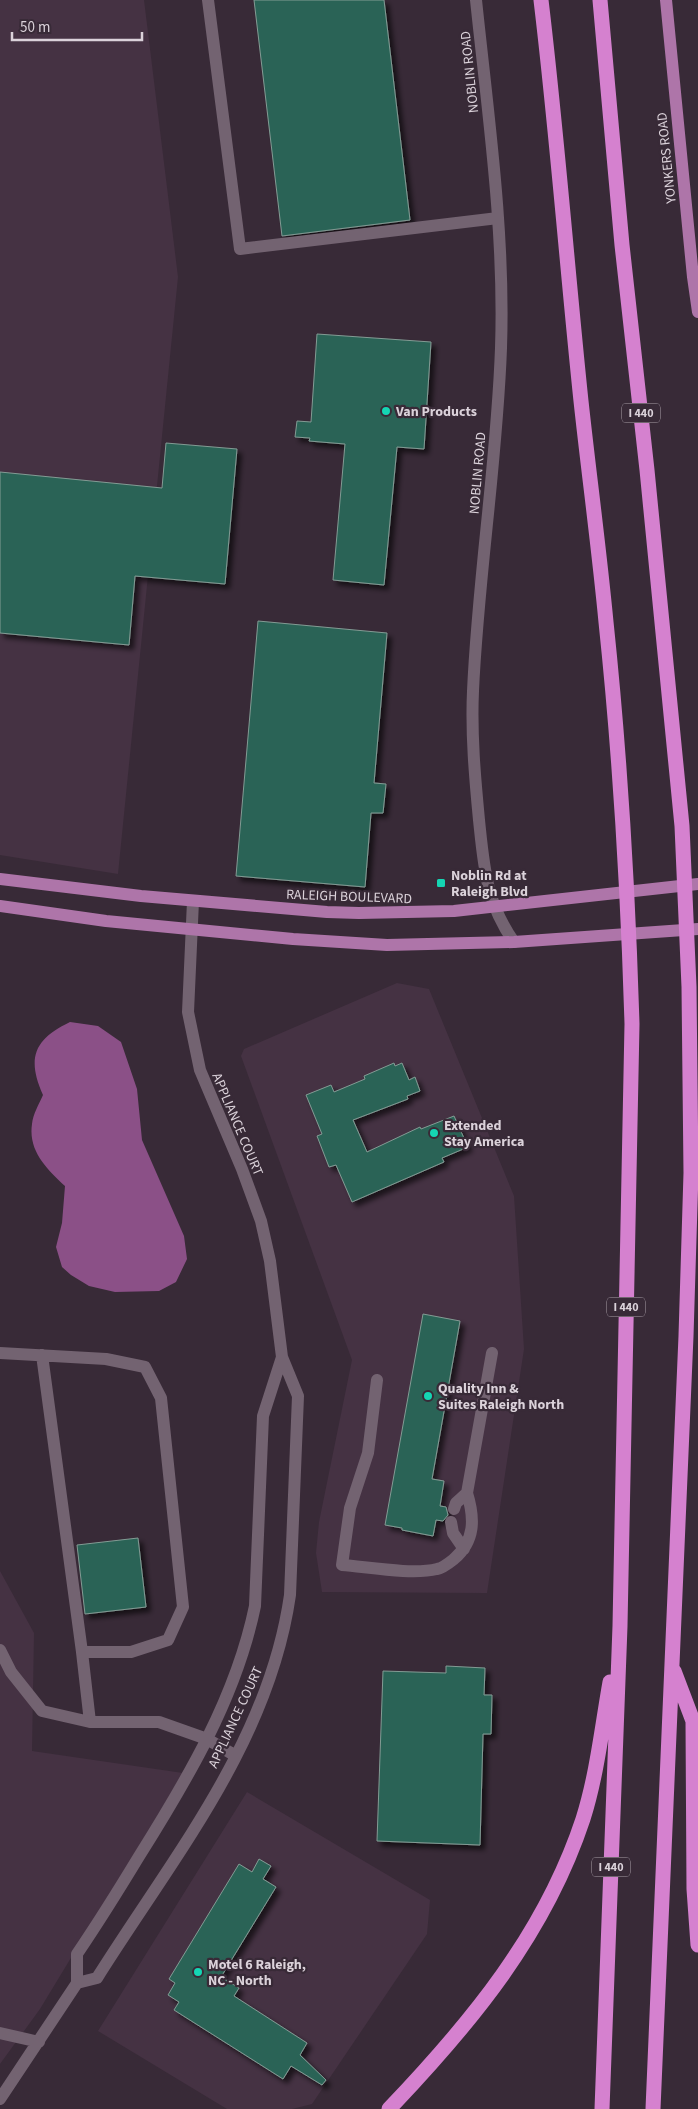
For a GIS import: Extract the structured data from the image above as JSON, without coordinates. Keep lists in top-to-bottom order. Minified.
{"streets":{"highway":["I 440"],"main road":["YONKERS ROAD","RALEIGH BOULEVARD"],"street":["NOBLIN ROAD","APPLIANCE COURT"]},"crossings":[["NOBLIN ROAD","RALEIGH BOULEVARD"],["RALEIGH BOULEVARD","APPLIANCE COURT"]],"places":{"other":["Van Products","Extended Stay America","Quality Inn & Suites Raleigh North","Motel 6 Raleigh, NC - North"],"transit":["Noblin Rd at Raleigh Blvd"]},"scale_bar":"50 m"}
